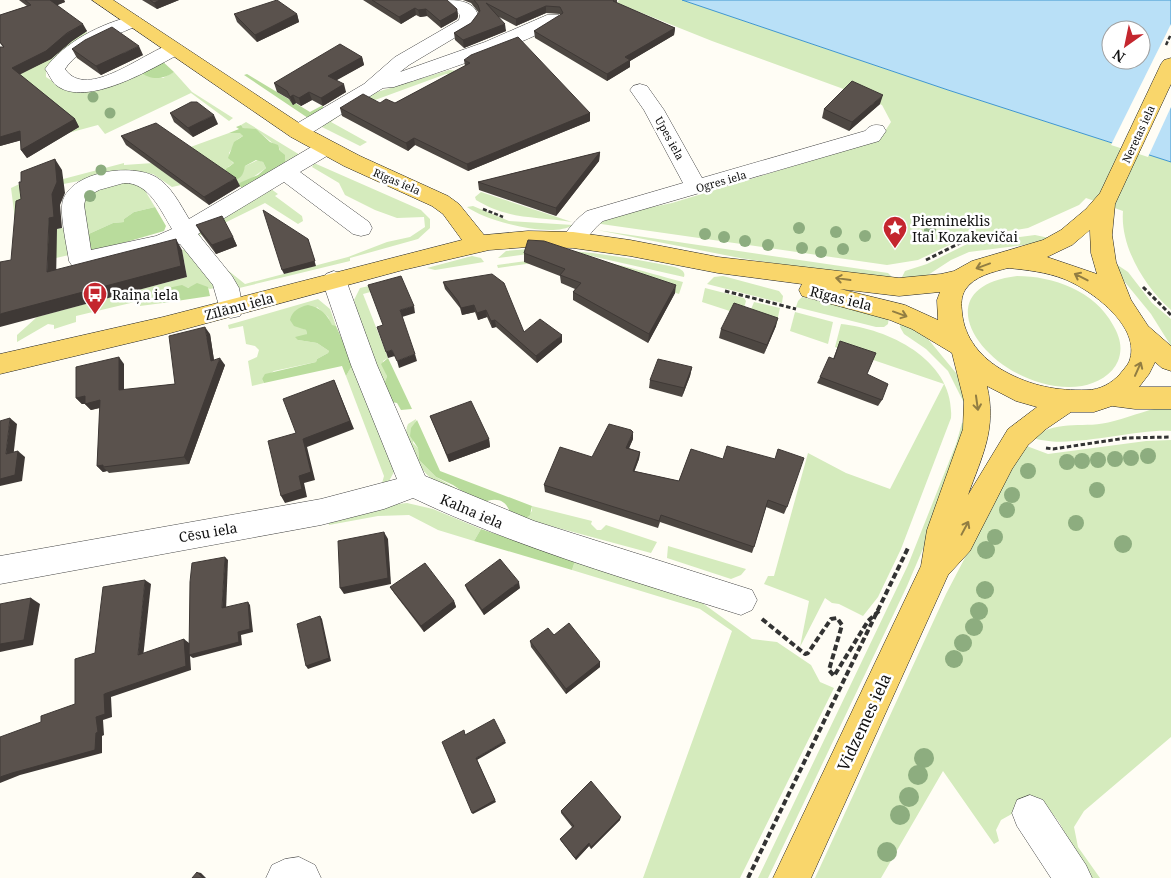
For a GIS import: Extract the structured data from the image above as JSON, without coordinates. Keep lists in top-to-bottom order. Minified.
{"streets":{"main road":["Neretas iela","Rīgas iela","Zīlānu iela","Vidzemes iela"],"street":["Upes iela","Ogres iela","Kalna iela","Cēsu iela"]},"crossings":[["Upes iela","Ogres iela"],["Rīgas iela","Ogres iela"],["Rīgas iela","Zīlānu iela"],["Rīgas iela","Vidzemes iela"],["Kalna iela","Cēsu iela"]],"places":{"place":["Piemineklis Itai Kozakevičai"],"bus stop":["Raiņa iela"]},"north":"bottom left"}
